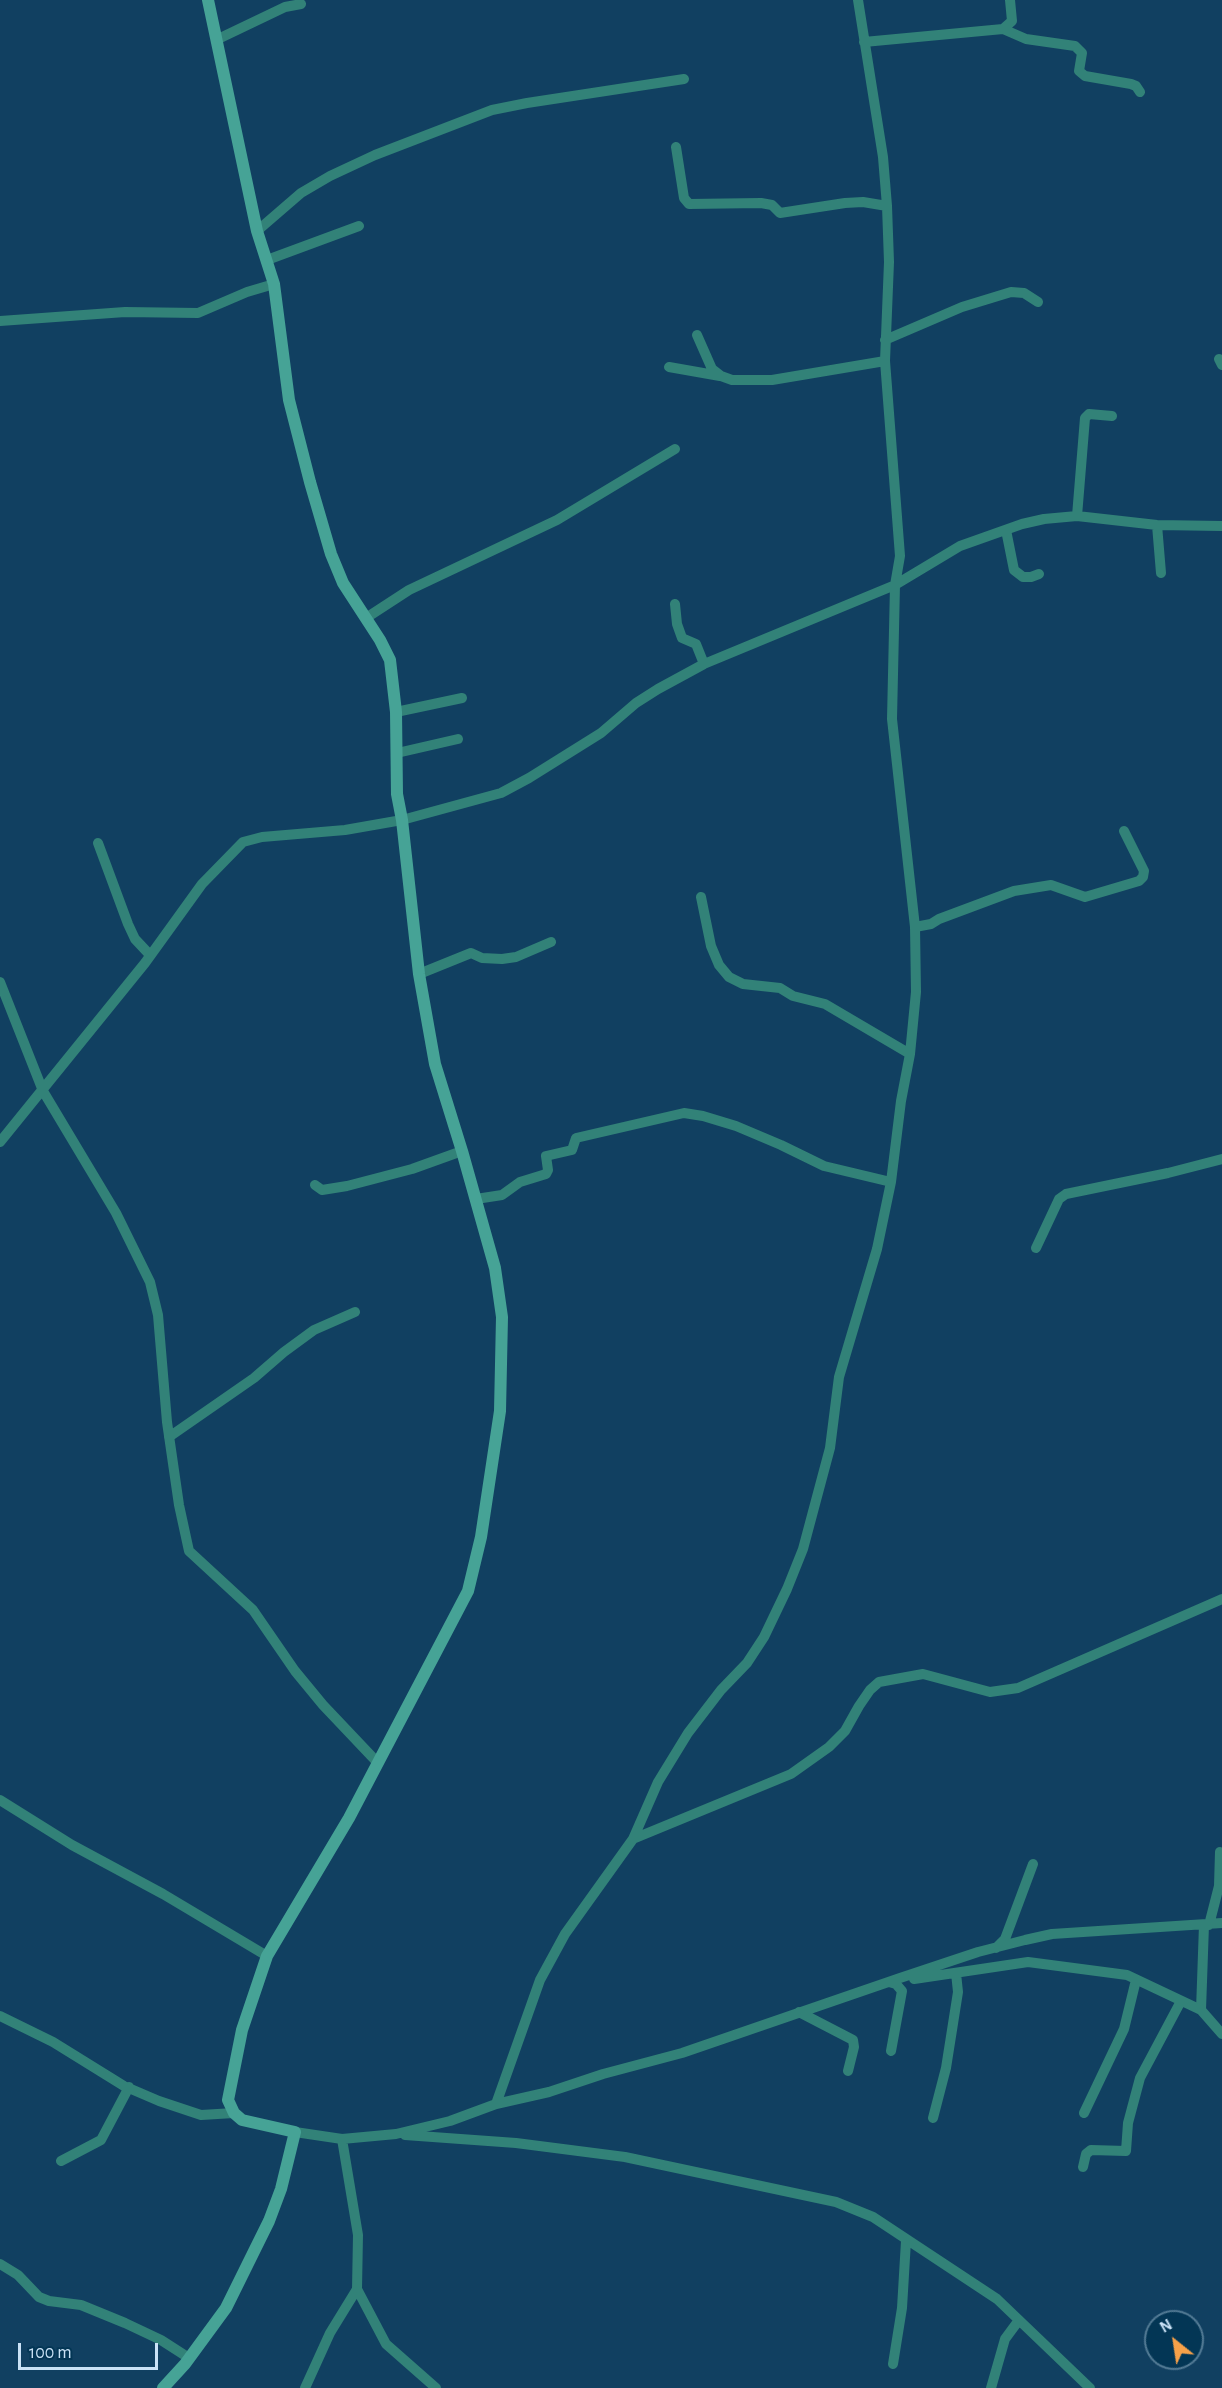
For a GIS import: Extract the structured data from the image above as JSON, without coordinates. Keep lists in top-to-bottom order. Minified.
{"scale_bar":"100 m","north":"top left"}
